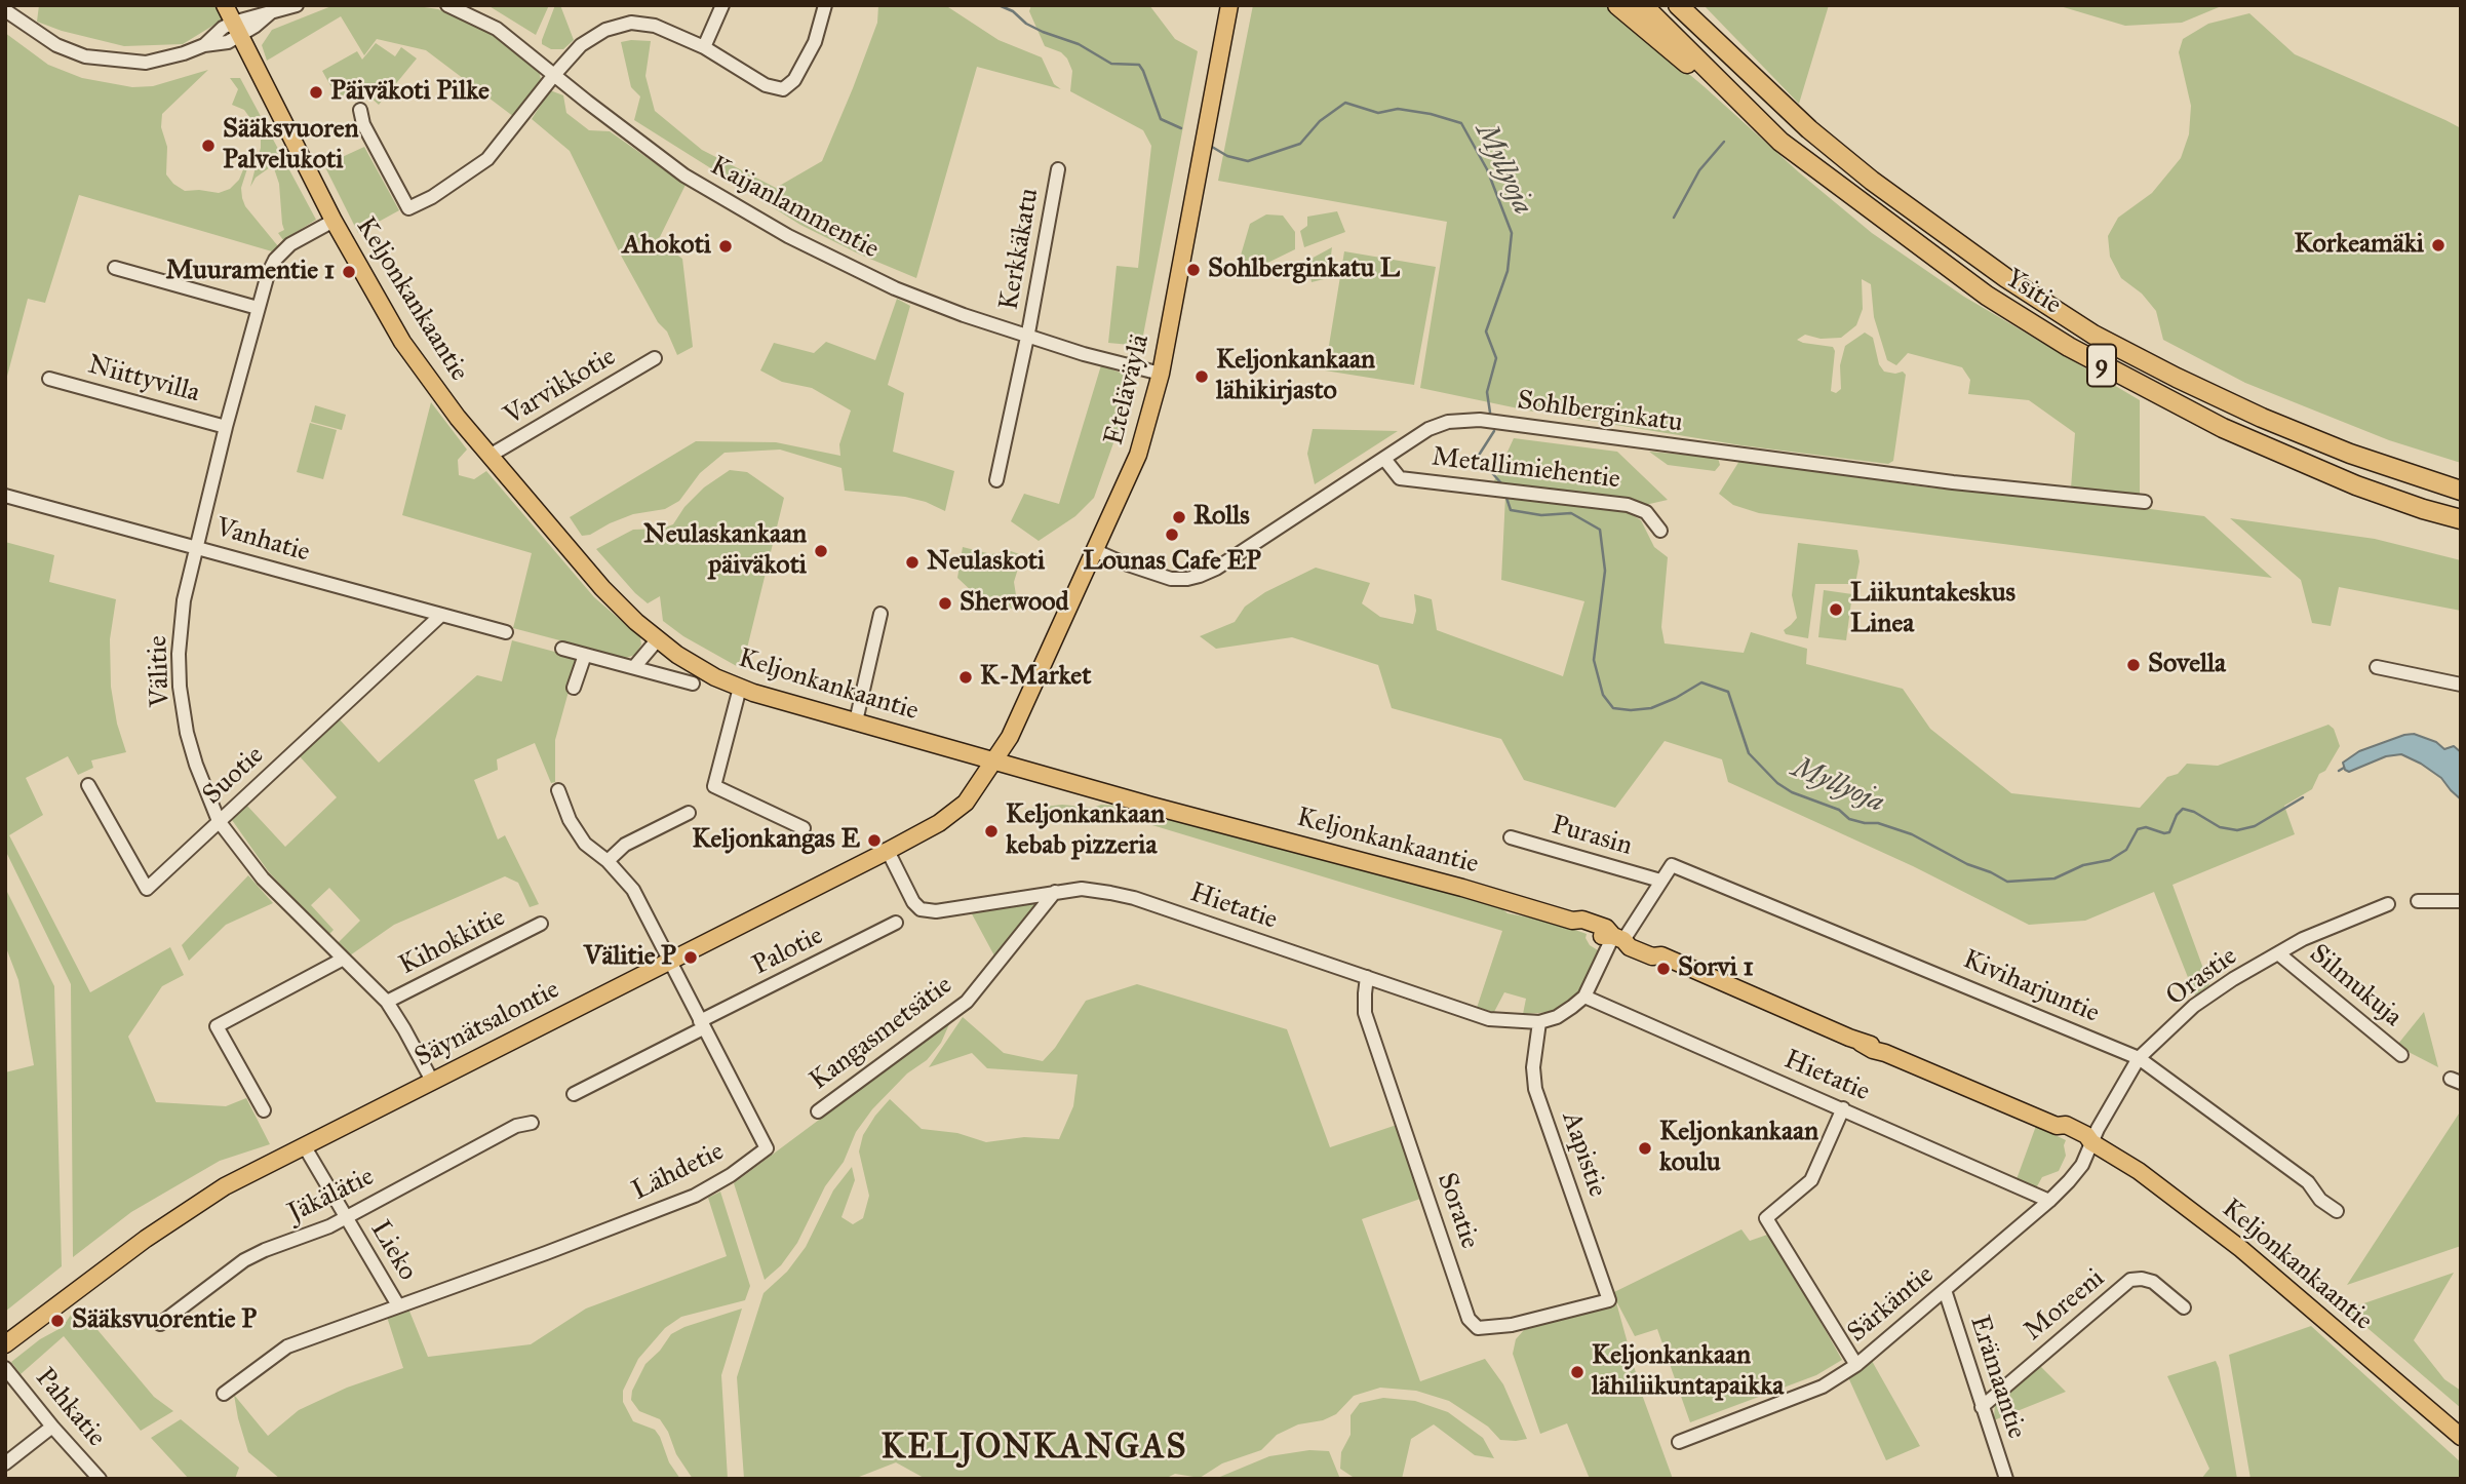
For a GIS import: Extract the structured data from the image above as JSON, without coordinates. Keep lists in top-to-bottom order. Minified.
{"streets":{"highway":["Ysitie","9"],"main road":["Keljonkankaantie","Eteläväylä","Säynätsalontie"],"street":["Kaijanlammentie","Kerkkäkatu","Niittyvilla","Varvikkotie","Sohlberginkatu","Metallimiehentie","Vanhatie","Välitie","Suotie","Purasin","Hietatie","Kihokkitie","Palotie","Orastie","Silmukuja","Kiviharjuntie","Kangasmetsätie","Aapistie","Lähdetie","Jäkälätie","Soratie","Lieko","Särkäntie","Moreeni","Erämaantie","Pahkatie"]},"crossings":[["Kaijanlammentie","Kerkkäkatu"],["Kaijanlammentie","Eteläväylä"],["Keljonkankaantie","Varvikkotie"],["Keljonkankaantie","Eteläväylä"],["Keljonkankaantie","Välitie"],["Keljonkankaantie","Hietatie"],["Keljonkankaantie","Orastie"],["Keljonkankaantie","Säynätsalontie"],["Keljonkankaantie","Särkäntie"],["Niittyvilla","Välitie"],["Eteläväylä","Sohlberginkatu"],["Eteläväylä","Säynätsalontie"],["Sohlberginkatu","Metallimiehentie"],["Vanhatie","Välitie"],["Vanhatie","Suotie"],["Välitie","Suotie"],["Välitie","Kihokkitie"],["Välitie","Säynätsalontie"],["Purasin","Hietatie"],["Hietatie","Kiviharjuntie"],["Hietatie","Säynätsalontie"],["Hietatie","Kangasmetsätie"],["Hietatie","Aapistie"],["Hietatie","Soratie"],["Hietatie","Särkäntie"],["Palotie","Lähdetie"],["Orastie","Silmukuja"],["Orastie","Kiviharjuntie"],["Orastie","Särkäntie"],["Säynätsalontie","Lähdetie"],["Säynätsalontie","Lieko"],["Aapistie","Soratie"],["Lähdetie","Lieko"],["Jäkälätie","Lieko"],["Särkäntie","Erämaantie"],["Moreeni","Erämaantie"]],"districts":["KELJONKANGAS"],"water":["Myllyoja"],"places":["Päiväkoti Pilke","Sääksvuoren Palvelukoti","Korkeamäki","Ahokoti","Sohlberginkatu L","Muuramentie 1","Keljonkankaan lähikirjasto","Rolls","Lounas Cafe EP","Neulaskankaan päiväkoti","Neulaskoti","Sherwood","Liikuntakeskus Linea","Sovella","K-Market","Keljonkankaan kebab pizzeria","Keljonkangas E","Välitie P","Sorvi 1","Keljonkankaan koulu","Sääksvuorentie P","Keljonkankaan lähiliikuntapaikka"]}
